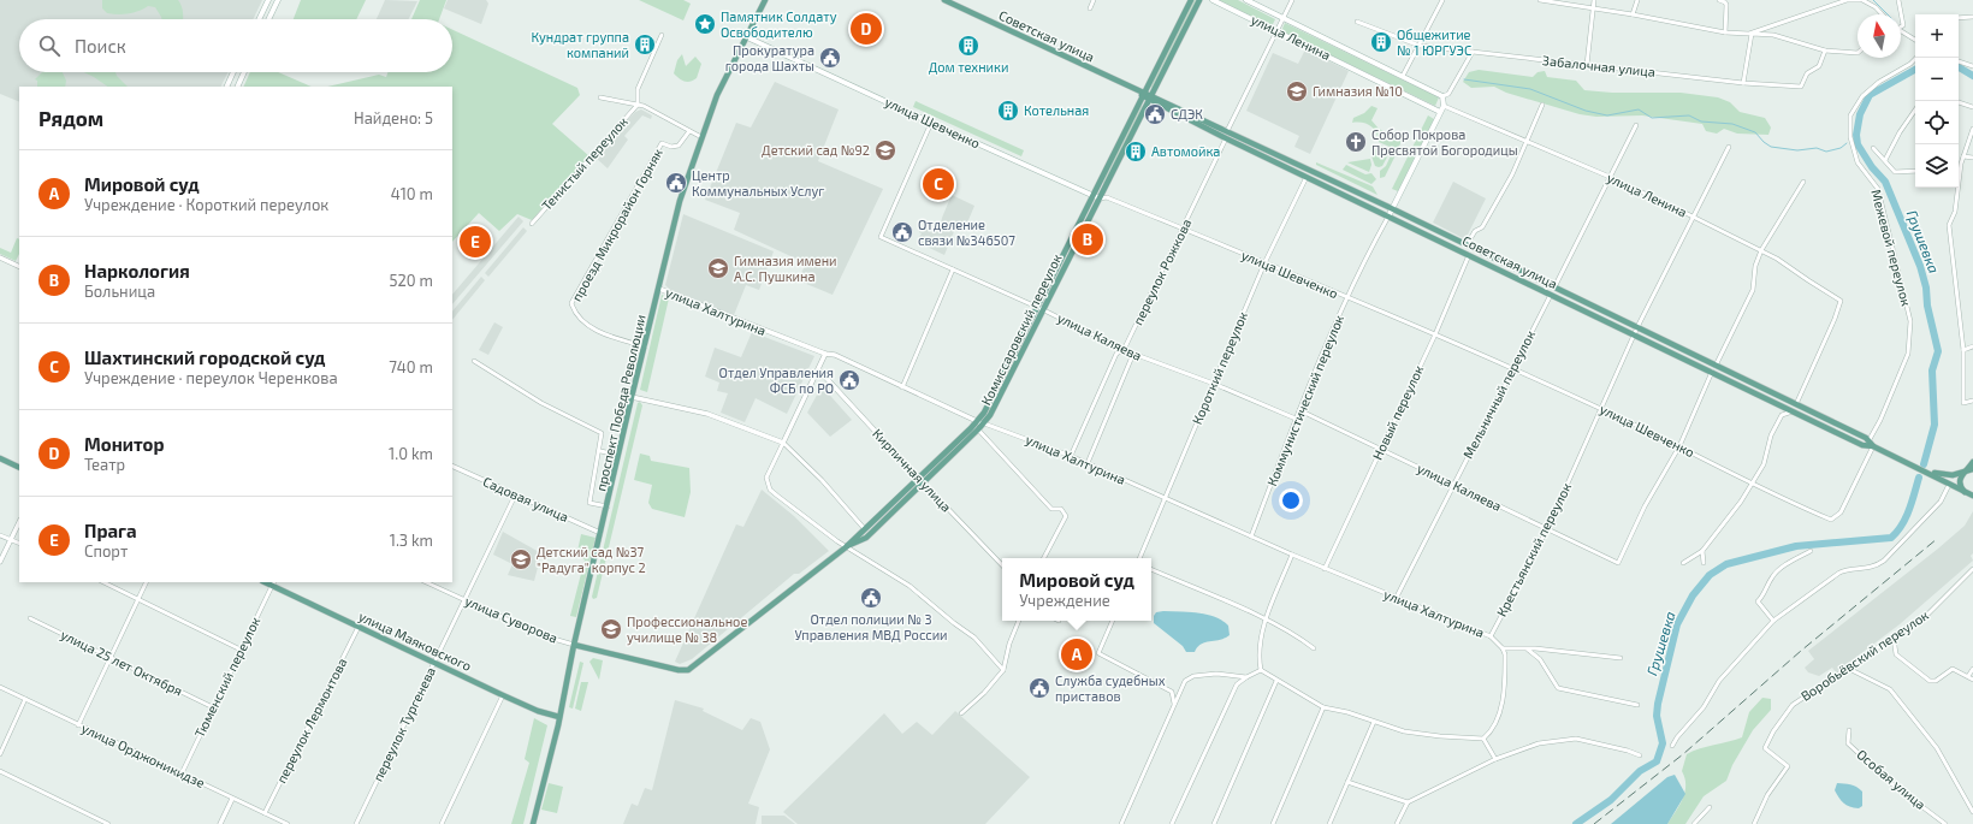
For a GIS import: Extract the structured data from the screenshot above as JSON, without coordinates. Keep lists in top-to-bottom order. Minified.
{"streets":{"main road":["Советская улица","улица Ленина","улица Шевченко","Комиссаровский переулок","Коммунистический переулок","проспект Победа Революции","улица Маяковского"],"street":["Забалочная улица","Тенистый переулок","проезд Микрорайон Горняк","Межевой переулок","переулок Рожкова","улица Халтурина","улица Каляева","Короткий переулок","Мельничный переулок","Новый переулок","Кирпичная улица","Садовая улица","Крестьянский переулок","улица Суворова","Воробьёвский переулок","улица 25 лет Октября","Тюменский переулок","переулок Лермонтова","переулок Тургенева","улица Орджоникидзе","Особая улица"]},"crossings":[["Советская улица","улица Ленина"],["Советская улица","Межевой переулок"],["Советская улица","переулок Рожкова"],["Советская улица","Комиссаровский переулок"],["Советская улица","Короткий переулок"],["Советская улица","Мельничный переулок"],["Советская улица","Коммунистический переулок"],["Советская улица","Новый переулок"],["Советская улица","Крестьянский переулок"],["улица Ленина","Коммунистический переулок"],["улица Ленина","Крестьянский переулок"],["улица Шевченко","Межевой переулок"],["улица Шевченко","переулок Рожкова"],["улица Шевченко","Комиссаровский переулок"],["улица Шевченко","улица Каляева"],["улица Шевченко","Короткий переулок"],["улица Шевченко","Мельничный переулок"],["улица Шевченко","Коммунистический переулок"],["улица Шевченко","проспект Победа Революции"],["улица Шевченко","Новый переулок"],["улица Шевченко","Крестьянский переулок"],["проезд Микрорайон Горняк","проспект Победа Революции"],["переулок Рожкова","улица Халтурина"],["переулок Рожкова","улица Каляева"],["улица Халтурина","Комиссаровский переулок"],["улица Халтурина","Короткий переулок"],["улица Халтурина","Мельничный переулок"],["улица Халтурина","Коммунистический переулок"],["улица Халтурина","проспект Победа Революции"],["улица Халтурина","Новый переулок"],["улица Халтурина","Крестьянский переулок"],["Комиссаровский переулок","улица Каляева"],["Комиссаровский переулок","проспект Победа Революции"],["Комиссаровский переулок","Кирпичная улица"],["Комиссаровский переулок","улица Суворова"],["улица Каляева","Короткий переулок"],["улица Каляева","Мельничный переулок"],["улица Каляева","Коммунистический переулок"],["улица Каляева","Новый переулок"],["улица Каляева","Крестьянский переулок"],["проспект Победа Революции","Садовая улица"],["проспект Победа Революции","улица Суворова"],["проспект Победа Революции","улица Маяковского"],["Садовая улица","переулок Тургенева"],["улица Суворова","переулок Тургенева"],["улица Маяковского","Тюменский переулок"],["улица Маяковского","переулок Лермонтова"],["улица Маяковского","переулок Тургенева"],["улица 25 лет Октября","Тюменский переулок"],["Тюменский переулок","улица Орджоникидзе"],["переулок Лермонтова","улица Орджоникидзе"]],"water":["Грушевка"],"places":{"place":["Памятник Солдату Освободителю"],"building":["Общежитие № 1 ЮРГУЭС","Кундрат группа компаний","Дом техники","Котельная","Автомойка"],"public building":["Прокуратура города Шахты","СДЭК","Центр Коммунальных Услуг","Отделение связи №346507","Отдел Управления ФСБ по РО","Отдел полиции № 3 Управления МВД России","Служба судебных приставов"],"school or university":["Гимназия №10","Детский сад №92","Гимназия имени А.С. Пушкина","Детский сад №37 \"Радуга\" корпус 2","Профессиональное училище № 38"],"church":["Собор Покрова Пресвятой Богородицы"]},"north":"top","page":{"pins":["D","C","B","E","A"],"map_buttons":["+","−"],"search":"Поиск","heading":["Рядом","Найдено: 5"],"list":[{"mark":"A","name":"Мировой суд","note":"Учреждение · Короткий переулок","value":"410 m"},{"mark":"B","name":"Наркология","note":"Больница","value":"520 m"},{"mark":"C","name":"Шахтинский городской суд","note":"Учреждение · переулок Черенкова","value":"740 m"},{"mark":"D","name":"Монитор","note":"Театр","value":"1.0 km"},{"mark":"E","name":"Прага","note":"Спорт","value":"1.3 km"}],"popup":["Мировой суд","Учреждение"]}}
